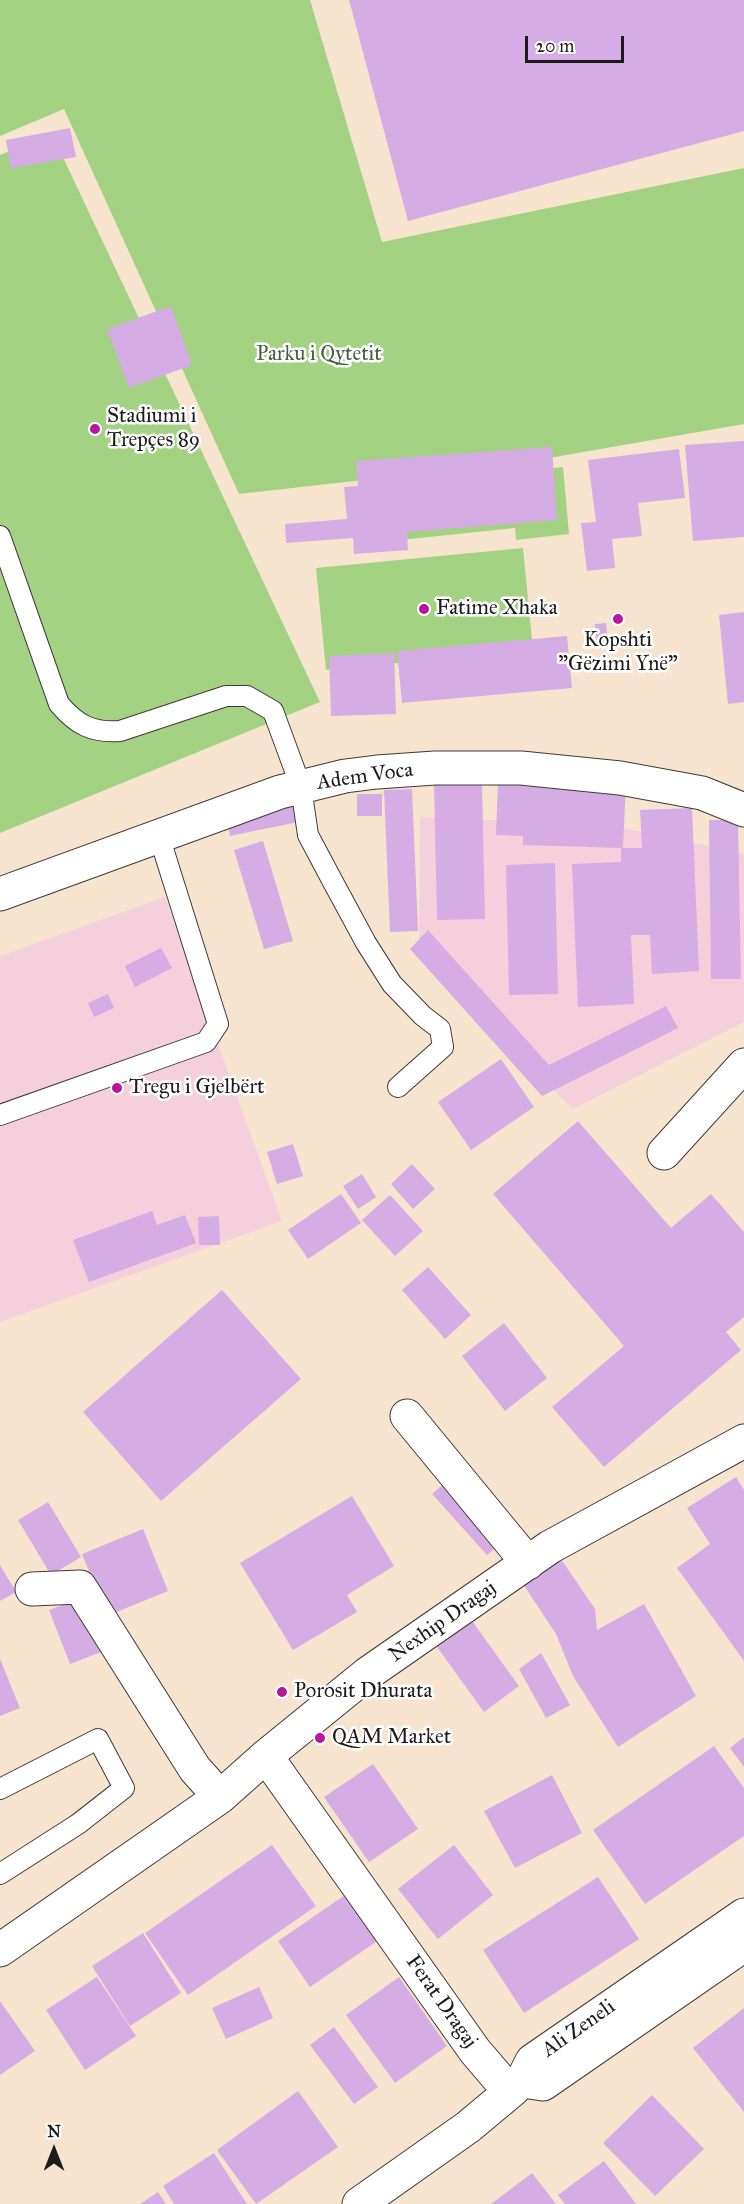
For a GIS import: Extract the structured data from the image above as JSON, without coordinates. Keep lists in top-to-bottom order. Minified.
{"streets":{"street":["Adem Voca","Nexhip Dragaj","Ferat Dragaj","Ali Zeneli"]},"crossings":[["Nexhip Dragaj","Ferat Dragaj"],["Ferat Dragaj","Ali Zeneli"]],"parks":["Parku i Qytetit"],"places":["Stadiumi i Trepçes 89","Fatime Xhaka","Kopshti \"Gëzimi Ynë\"","Tregu i Gjelbërt","Porosit Dhurata","QAM Market"],"scale_bar":"20 m","north":"top"}
